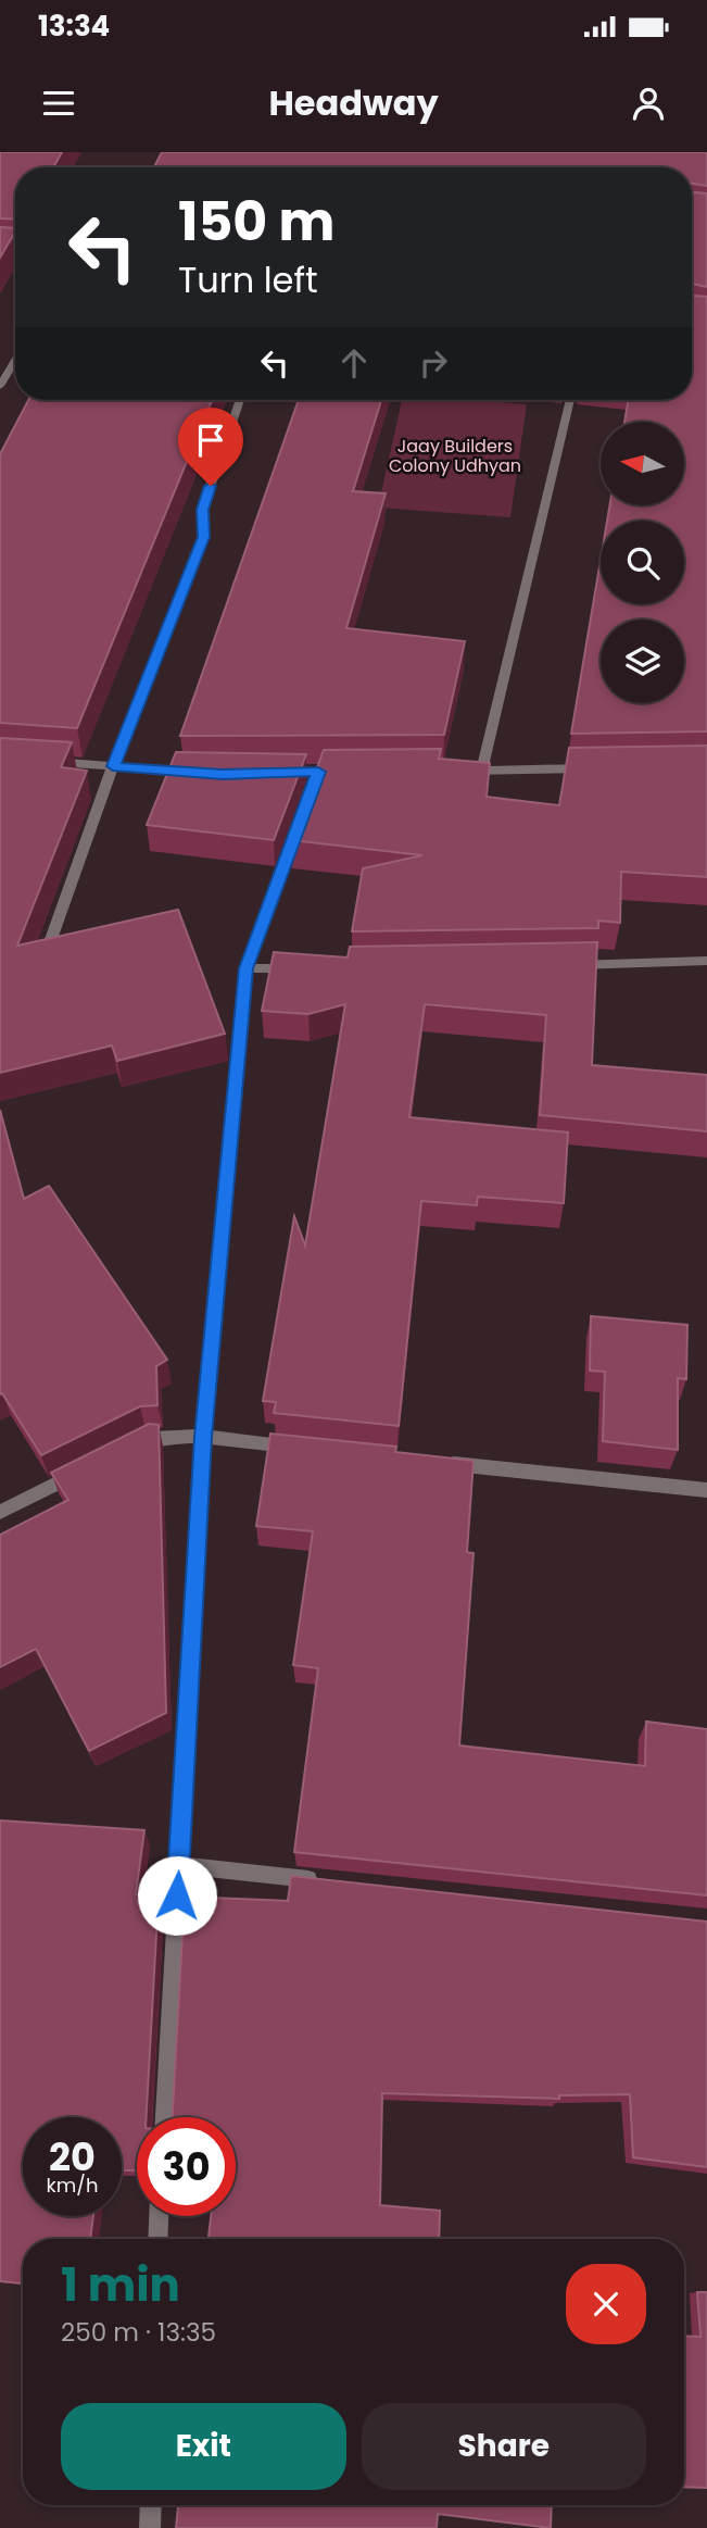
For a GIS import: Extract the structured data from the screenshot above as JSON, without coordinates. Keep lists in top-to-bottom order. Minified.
{"parks":["Jaay Builders Colony Udhyan"],"north":"left","page":{"status":"13:34","header":"Headway","turn":["150 m","Turn left"],"speed":"20 km/h","limit":"30","heading":["1 min","250 m · 13:35"],"buttons":["Exit","Share"]}}
